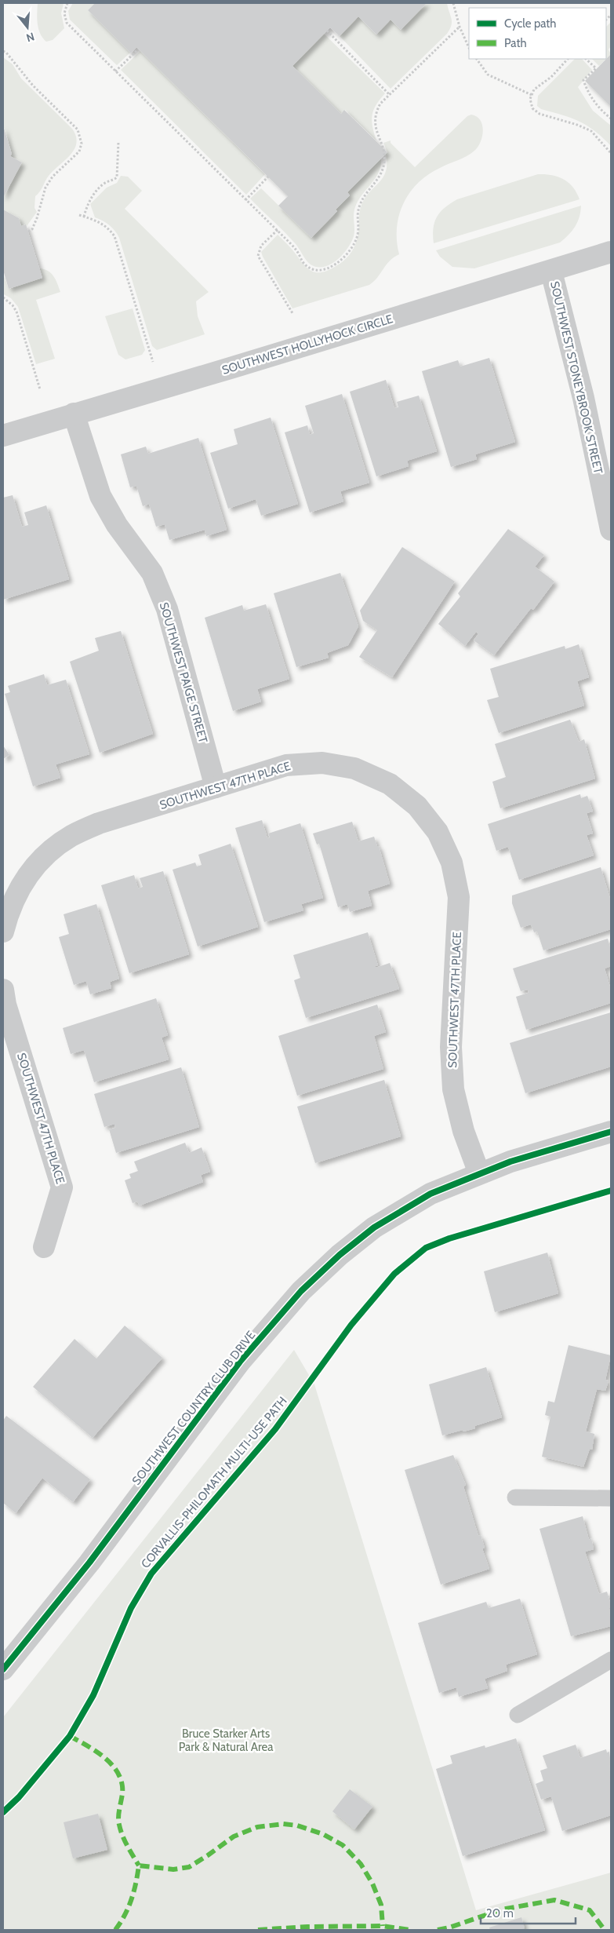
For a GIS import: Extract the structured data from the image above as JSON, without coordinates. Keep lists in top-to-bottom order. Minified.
{"streets":{"street":["SOUTHWEST HOLLYHOCK CIRCLE","SOUTHWEST STONEYBROOK STREET","SOUTHWEST PAIGE STREET","SOUTHWEST 47TH PLACE","SOUTHWEST COUNTRY CLUB DRIVE"],"cycle path":["CORVALLIS-PHILOMATH MULTI-USE PATH"]},"crossings":[["SOUTHWEST HOLLYHOCK CIRCLE","SOUTHWEST STONEYBROOK STREET"],["SOUTHWEST HOLLYHOCK CIRCLE","SOUTHWEST PAIGE STREET"],["SOUTHWEST PAIGE STREET","SOUTHWEST 47TH PLACE"],["SOUTHWEST 47TH PLACE","SOUTHWEST COUNTRY CLUB DRIVE"]],"parks":["Bruce Starker Arts Park & Natural Area"],"legend":["Cycle path","Path"],"scale_bar":"20 m","north":"bottom"}
